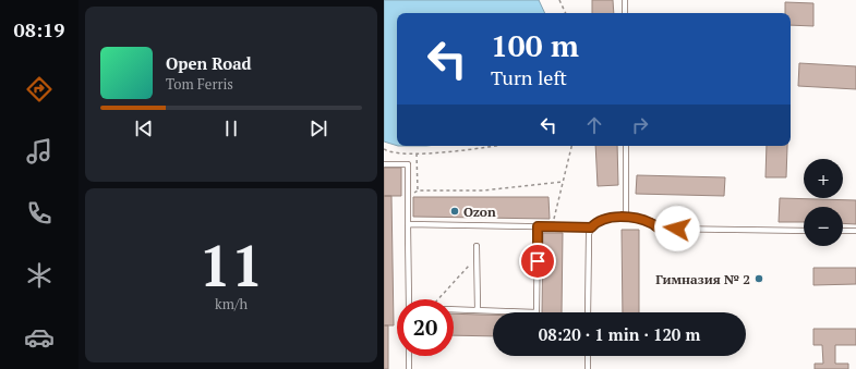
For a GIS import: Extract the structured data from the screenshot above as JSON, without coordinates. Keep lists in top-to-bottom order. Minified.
{"places":["Ozon","Гимназия № 2"],"page":{"tabs":"08:19","turn":["100 m","Turn left"],"song":["Open Road","Tom Ferris"],"map_buttons":["+","−"],"tile":["11","km/h"],"limit":"20","trip":"08:20 · 1 min · 120 m"}}
